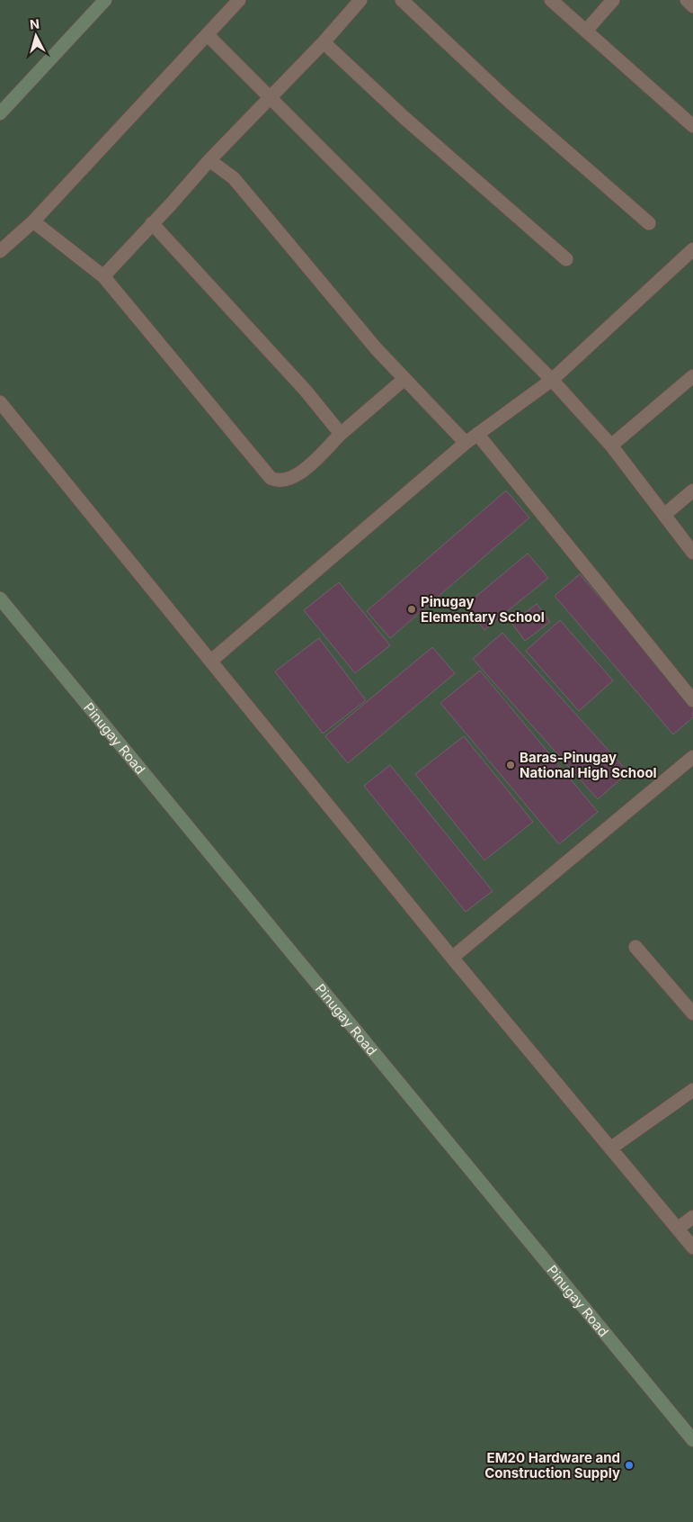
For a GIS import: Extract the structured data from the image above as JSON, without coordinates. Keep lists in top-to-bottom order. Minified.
{"streets":{"street":["Pinugay Road"]},"places":["Pinugay Elementary School","Baras-Pinugay National High School","EM20 Hardware and Construction Supply"],"north":"top"}
